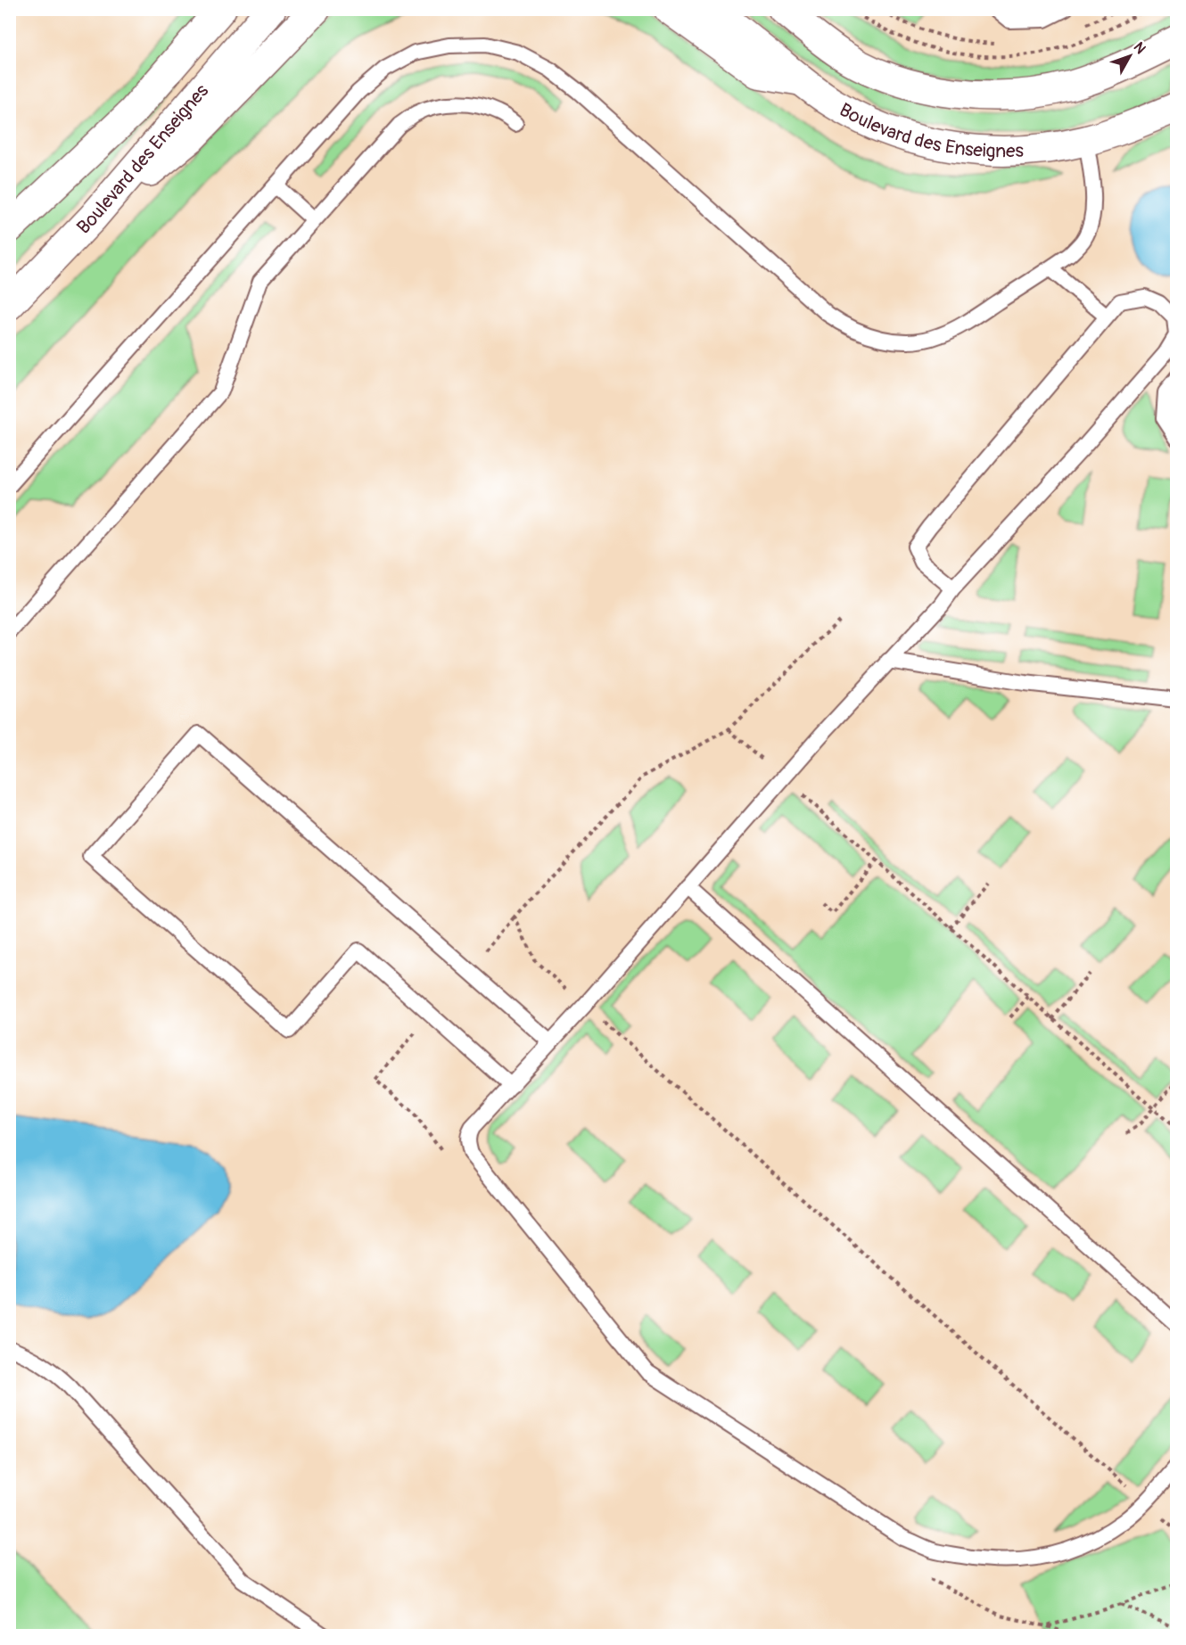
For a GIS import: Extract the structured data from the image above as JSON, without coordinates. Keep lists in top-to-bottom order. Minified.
{"streets":{"street":["Boulevard des Enseignes"]},"north":"top right"}
